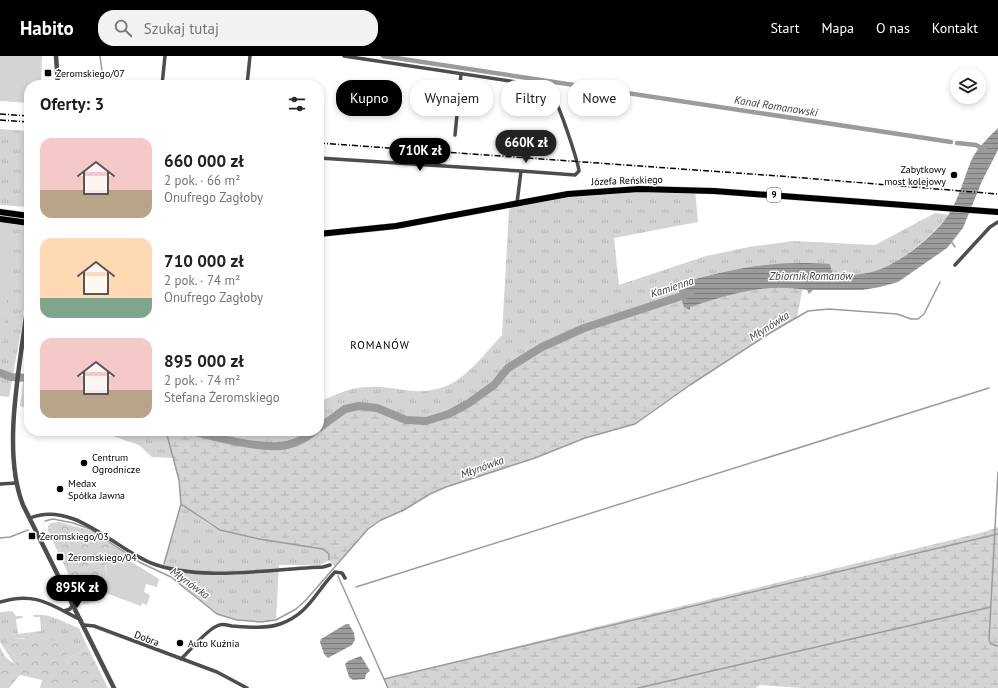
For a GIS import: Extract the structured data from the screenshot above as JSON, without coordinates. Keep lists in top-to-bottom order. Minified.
{"streets":{"main road":["Józefa Reńskiego","9"],"street":["Dobra"]},"districts":["ROMANÓW"],"water":["Kanał Romanowski","Zbiornik Romanów","Kamienna","Młynówka"],"places":{"transit":["Żeromskiego/07","Żeromskiego/03","Żeromskiego/04"],"other":["Zabytkowy most kolejowy","Centrum Ogrodnicze","Medax Spółka Jawna","Auto Kuźnia"]},"page":{"header":"Habito","search":"Szukaj tutaj","nav":["Start","Mapa","O nas","Kontakt"],"chip":["Kupno","Wynajem","Filtry","Nowe"],"heading":"Oferty: 3","list":[{"name":"660 000 zł","note":"2 pok. · 66 m² · Onufrego Zagłoby"},{"name":"710 000 zł","note":"2 pok. · 74 m² · Onufrego Zagłoby"},{"name":"895 000 zł","note":"2 pok. · 74 m² · Stefana Żeromskiego"}],"price":["660K zł","710K zł","895K zł"]}}
